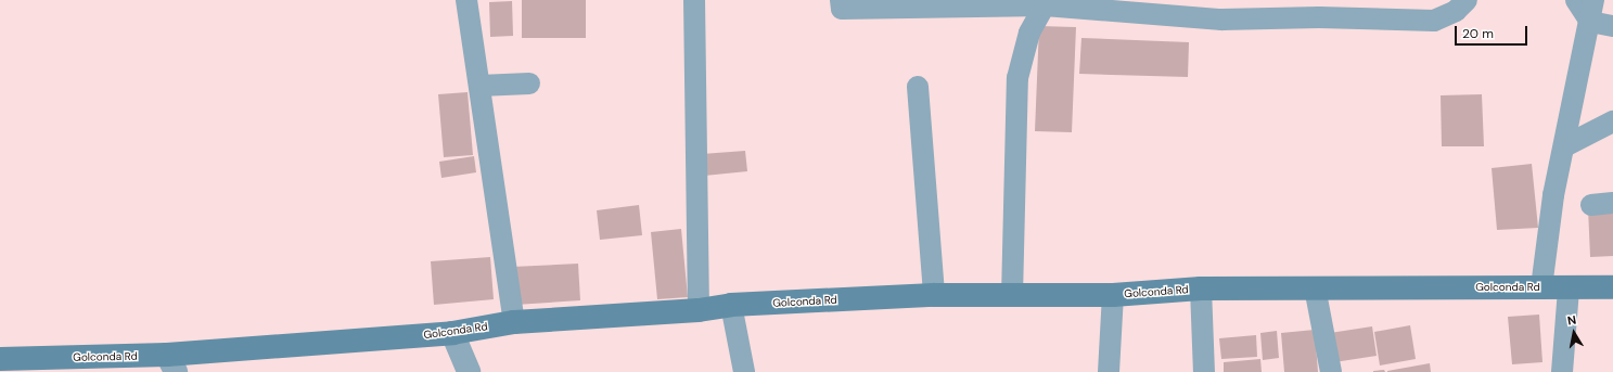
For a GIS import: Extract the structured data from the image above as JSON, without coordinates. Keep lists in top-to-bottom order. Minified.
{"streets":{"main road":["Golconda Rd"]},"scale_bar":"20 m","north":"top"}
